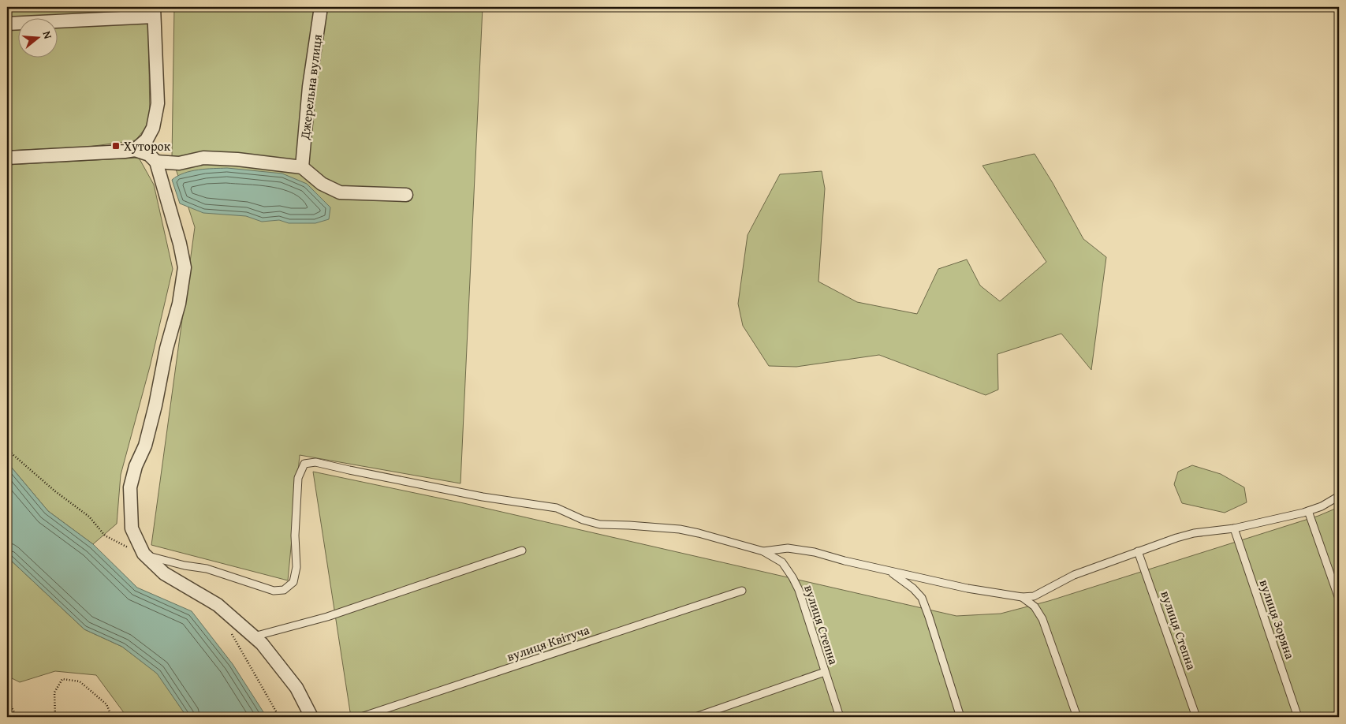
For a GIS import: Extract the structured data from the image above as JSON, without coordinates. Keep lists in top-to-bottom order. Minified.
{"streets":{"street":["Джерельна вулиця"],"lane":["вулиця Зоряна","вулиця Степна","вулиця Квітуча"]},"places":{"transit":["Хуторок"]},"north":"right"}
